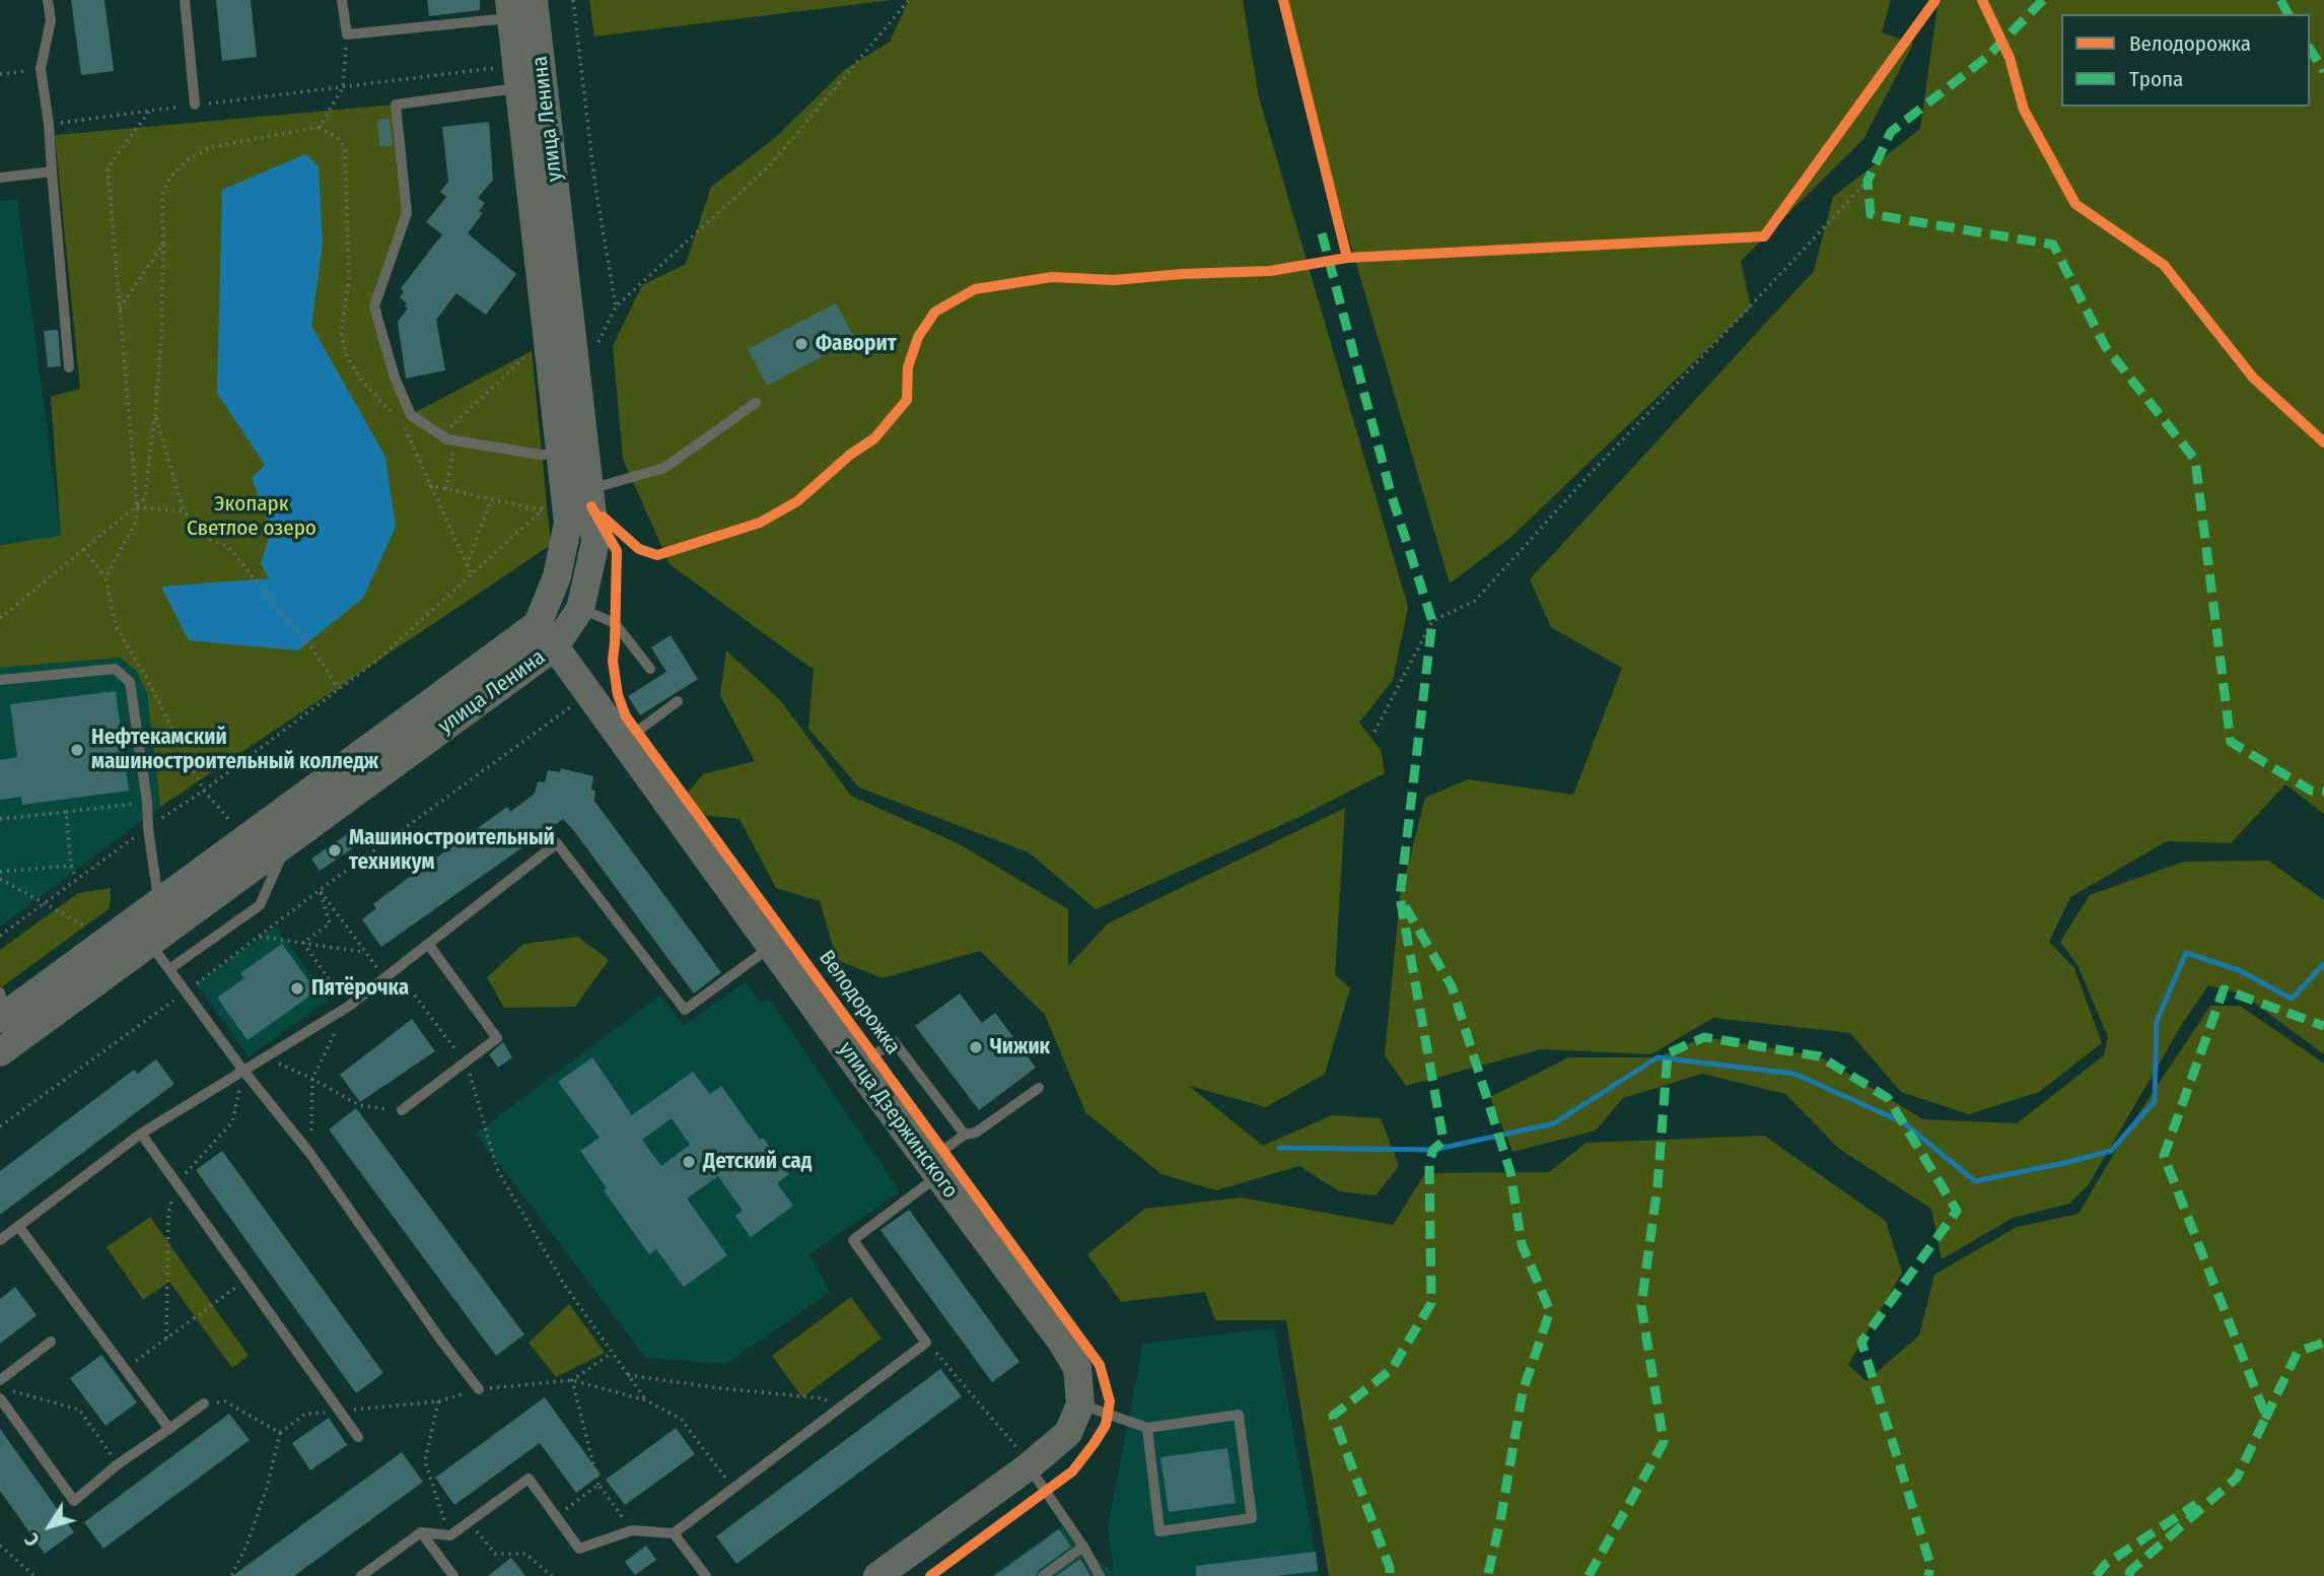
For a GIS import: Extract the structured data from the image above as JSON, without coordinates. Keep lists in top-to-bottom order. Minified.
{"streets":{"main road":["улица Ленина","улица Дзержинского"],"cycle path":["Велодорожка"]},"crossings":[["улица Ленина","улица Дзержинского"]],"parks":["Экопарк Светлое озеро"],"places":["Фаворит","Нефтекамский машиностроительный колледж","Машиностроительный техникум","Пятёрочка","Чижик","Детский сад"],"legend":["Велодорожка","Тропа"],"north":"bottom left"}
